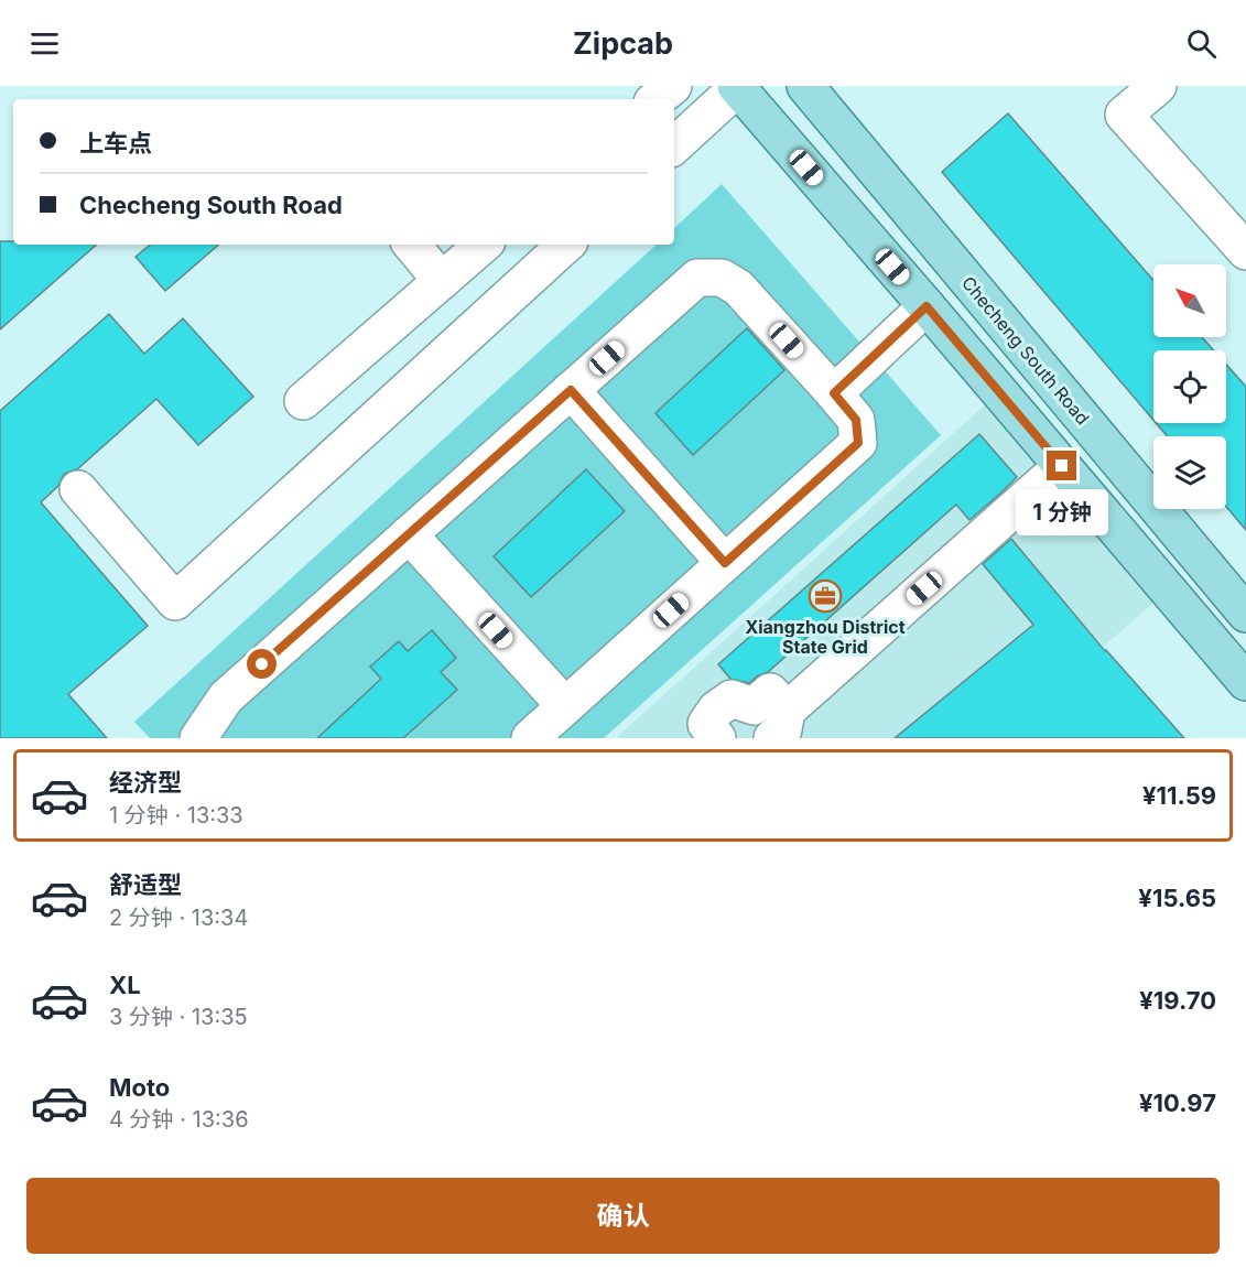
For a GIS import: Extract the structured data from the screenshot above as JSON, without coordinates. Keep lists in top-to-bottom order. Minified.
{"streets":{"main road":["Checheng South Road"]},"places":{"office":["Xiangzhou District State Grid"]},"north":"top left","page":{"header":"Zipcab","banner":["上车点","Checheng South Road"],"bubble":"1 分钟","list":[{"name":"经济型","note":"1 分钟 · 13:33","value":"¥11.59"},{"name":"舒适型","note":"2 分钟 · 13:34","value":"¥15.65"},{"name":"XL","note":"3 分钟 · 13:35","value":"¥19.70"},{"name":"Moto","note":"4 分钟 · 13:36","value":"¥10.97"}],"buttons":"确认"}}
